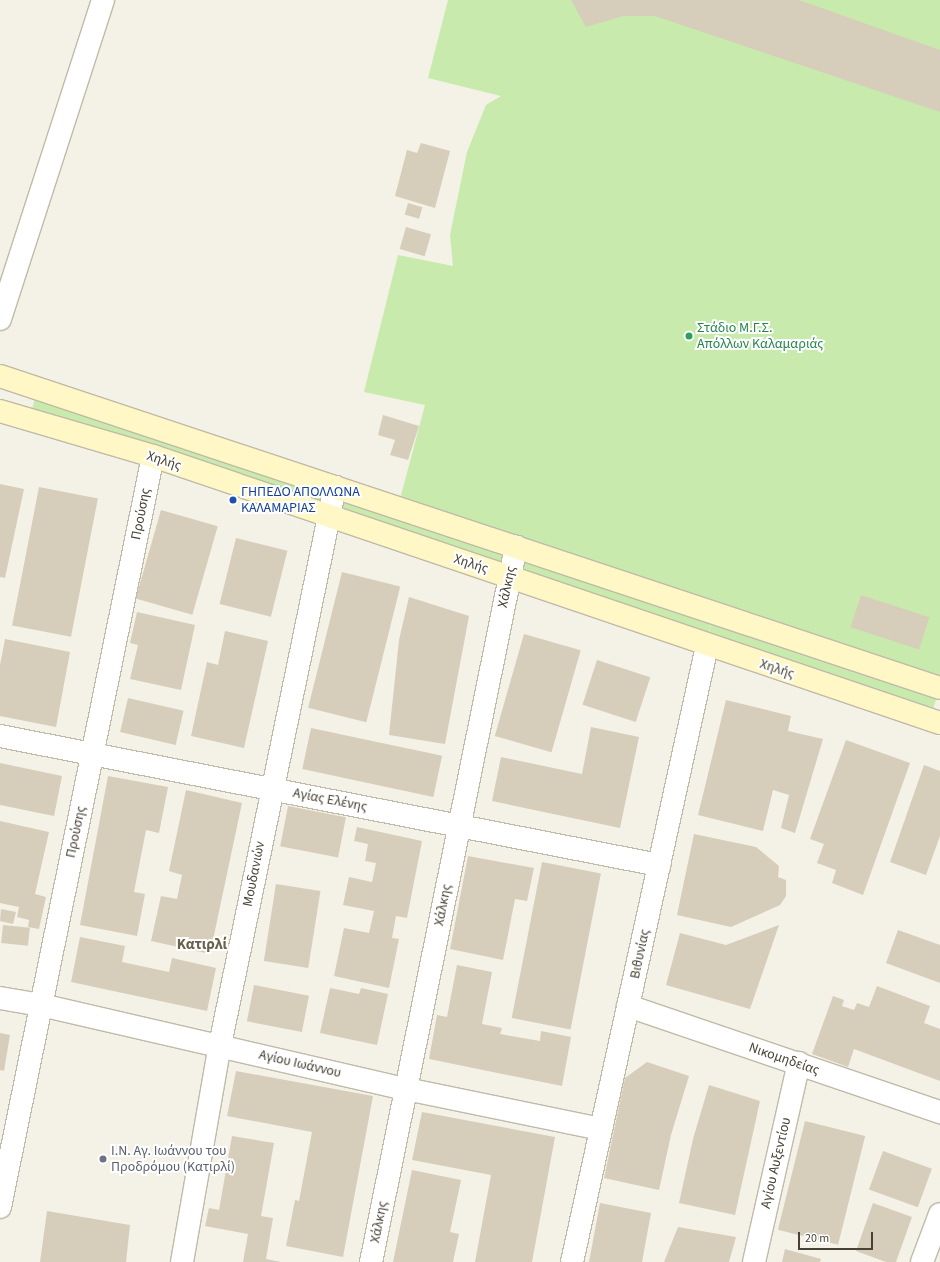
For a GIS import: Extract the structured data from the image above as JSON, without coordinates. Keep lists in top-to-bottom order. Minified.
{"streets":{"main road":["Χηλής"],"street":["Προύσης","Χάλκης","Αγίας Ελένης","Μουδανιών","Βιθυνίας","Νικομηδείας","Αγίου Ιωάννου","Αγίου Αυξεντίου"]},"crossings":[["Χηλής","Προύσης"],["Χηλής","Χάλκης"],["Χηλής","Μουδανιών"],["Χηλής","Βιθυνίας"],["Προύσης","Αγίας Ελένης"],["Προύσης","Αγίου Ιωάννου"],["Χάλκης","Αγίας Ελένης"],["Χάλκης","Αγίου Ιωάννου"],["Αγίας Ελένης","Μουδανιών"],["Αγίας Ελένης","Βιθυνίας"],["Μουδανιών","Αγίου Ιωάννου"],["Βιθυνίας","Νικομηδείας"],["Βιθυνίας","Αγίου Ιωάννου"],["Νικομηδείας","Αγίου Αυξεντίου"]],"districts":["Κατιρλί"],"places":["Στάδιο Μ.Γ.Σ. Απόλλων Καλαμαριάς","ΓΗΠΕΔΟ ΑΠΟΛΛΩΝΑ ΚΑΛΑΜΑΡΙΑΣ","Ι.Ν. Αγ. Ιωάννου του Προδρόμου (Κατιρλί)"],"scale_bar":"20 m"}
